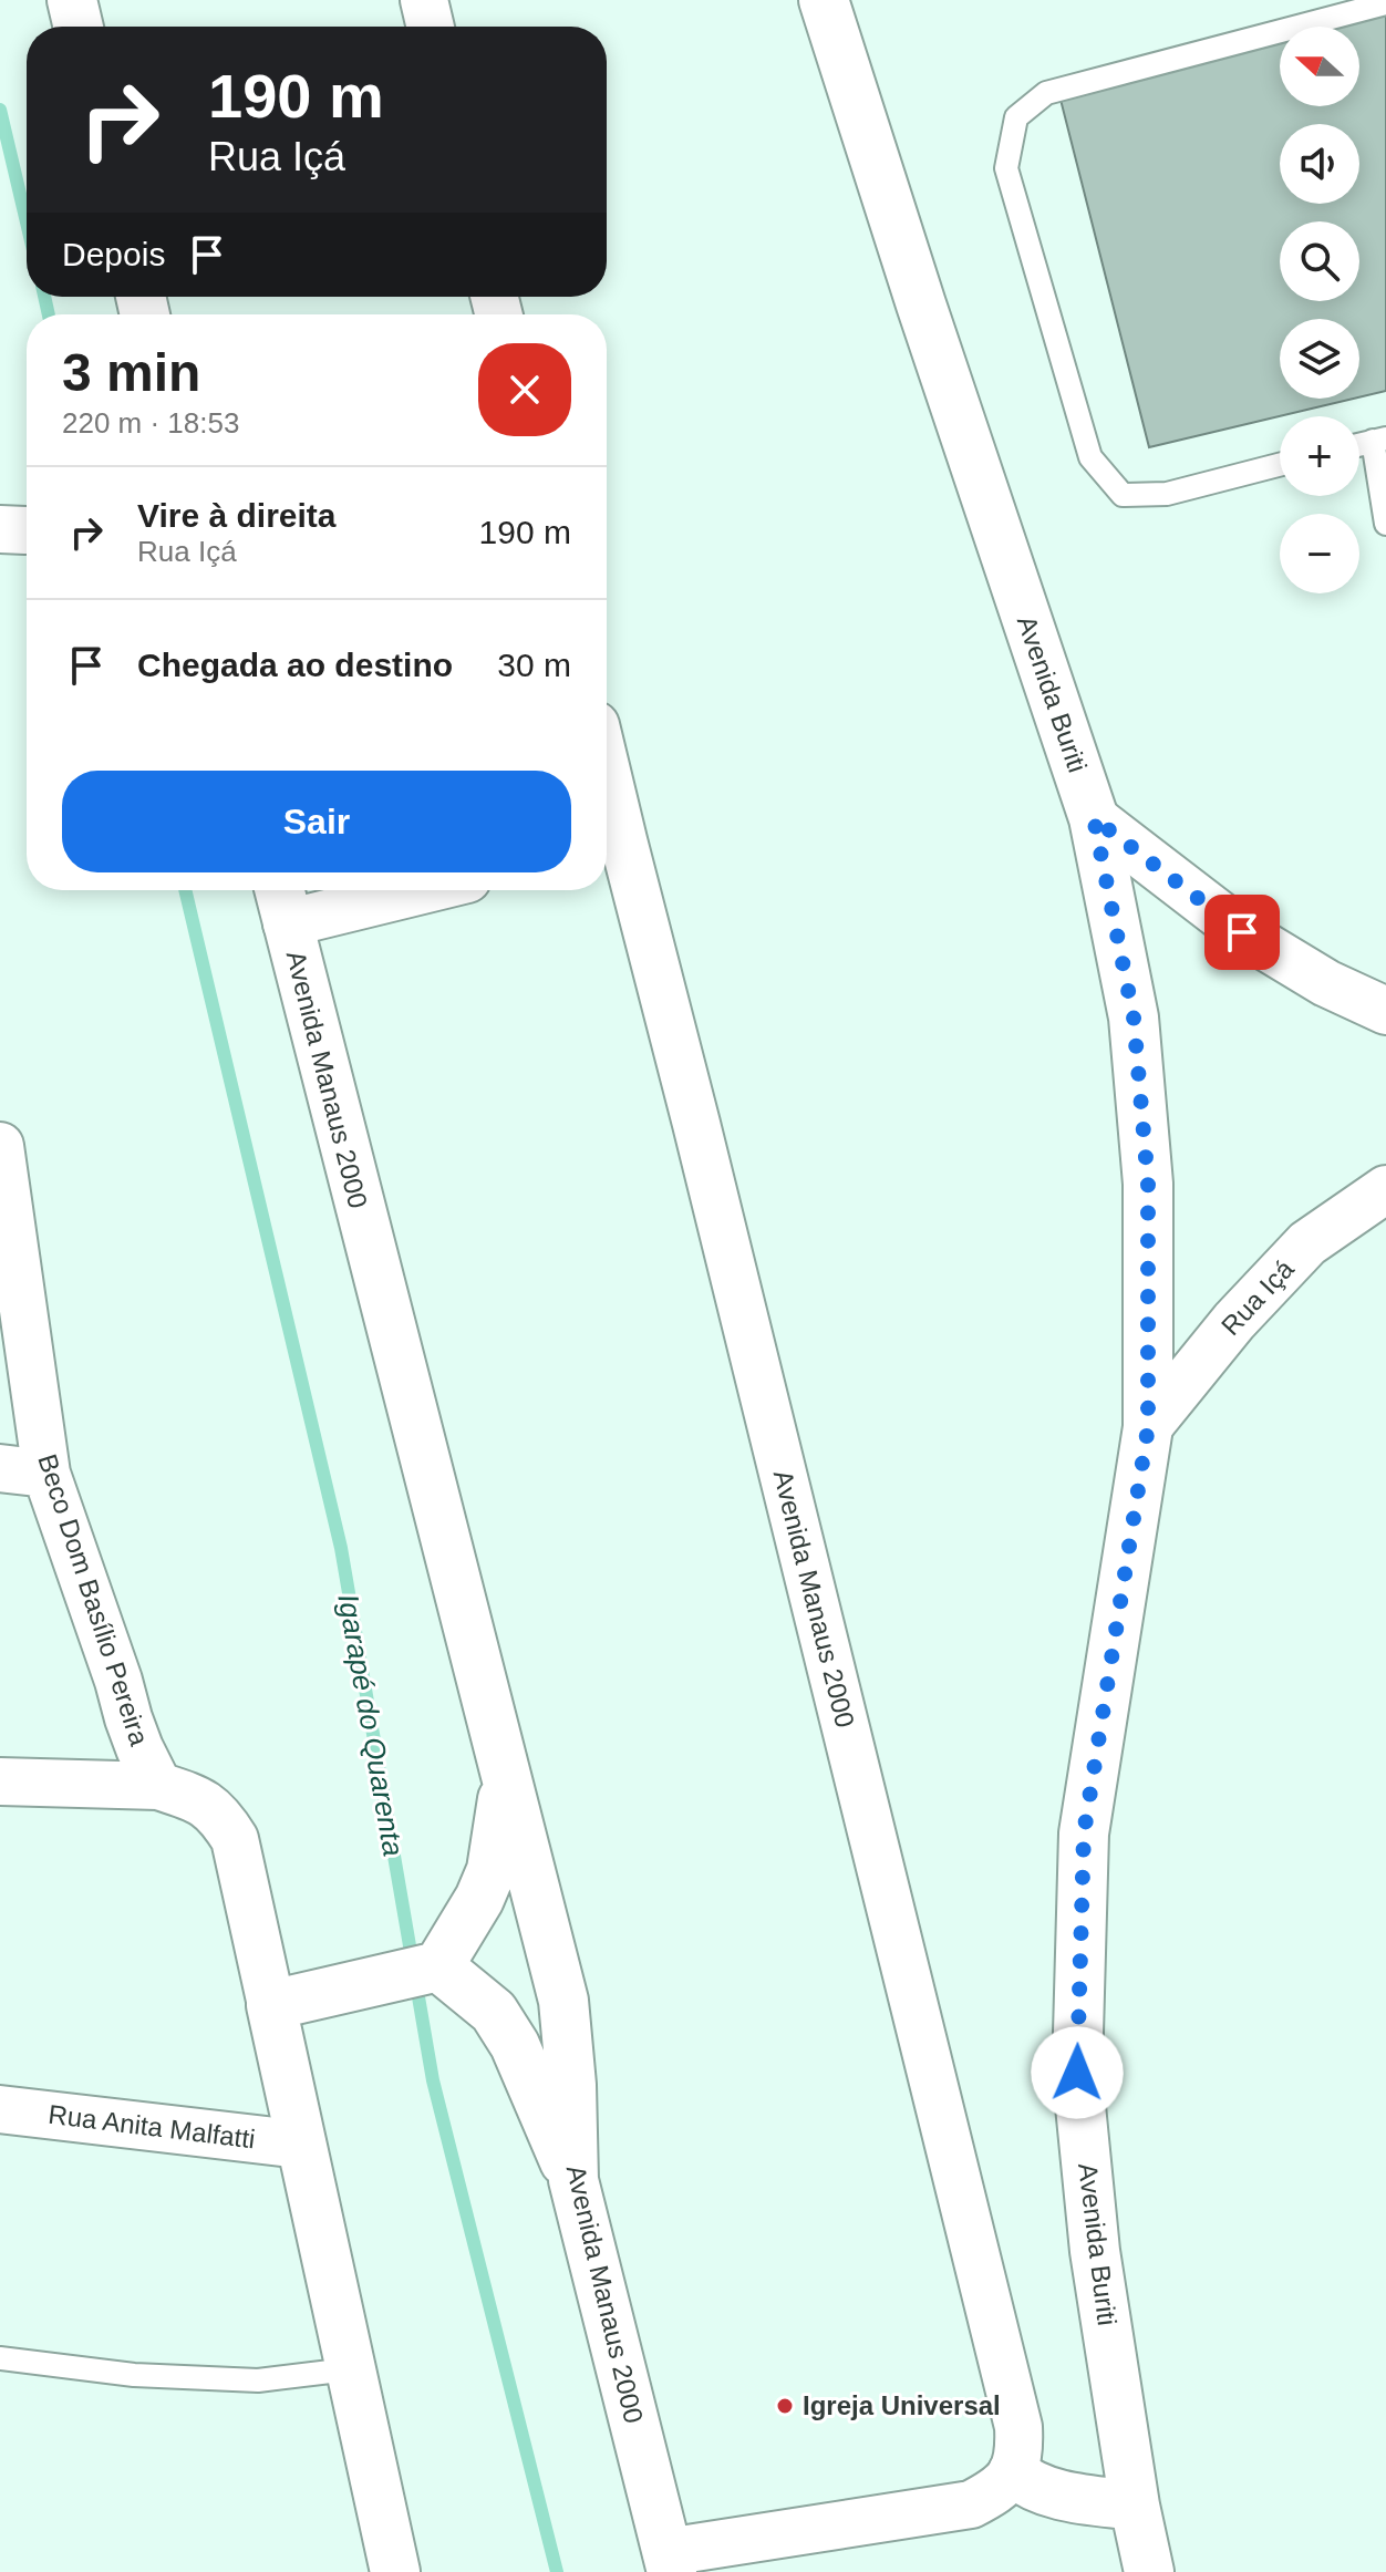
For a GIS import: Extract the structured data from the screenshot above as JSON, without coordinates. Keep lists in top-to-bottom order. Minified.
{"streets":{"street":["Avenida Buriti","Avenida Manaus 2000","Rua Içá","Beco Dom Basílio Pereira","Rua Anita Malfatti"]},"crossings":[["Avenida Buriti","Rua Içá"]],"water":["Igarapé do Quarenta"],"places":["Igreja Universal"],"north":"left","page":{"map_buttons":["+","−"],"turn":["190 m","Rua Içá"],"then":"Depois","heading":["3 min","220 m · 18:53"],"list":[{"name":"Vire à direita","note":"Rua Içá","value":"190 m"},{"name":"Chegada ao destino","value":"30 m"}],"buttons":"Sair"}}
